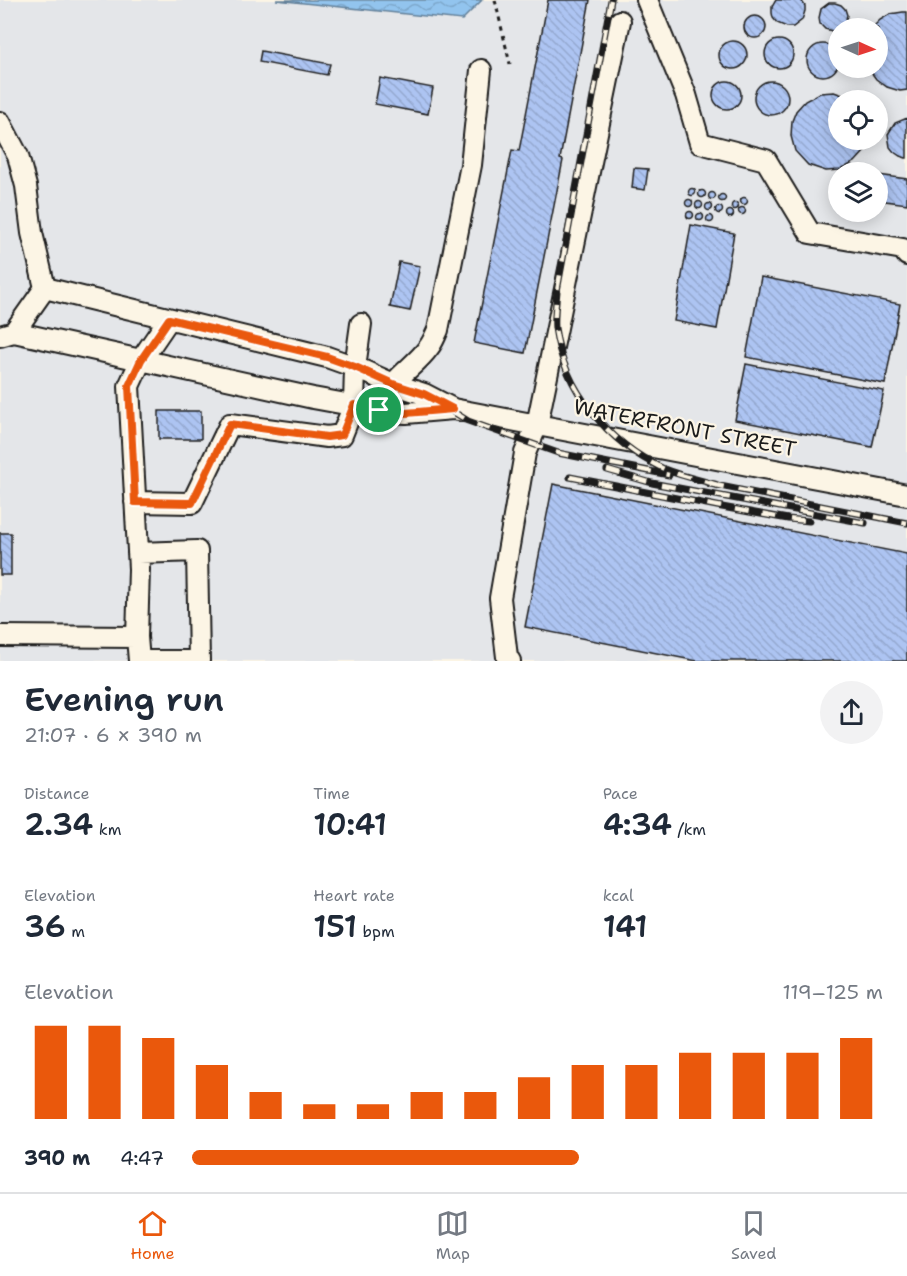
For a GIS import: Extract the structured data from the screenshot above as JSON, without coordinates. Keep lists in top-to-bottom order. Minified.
{"streets":{"street":["WATERFRONT STREET"]},"north":"right","page":{"heading":["Evening run","21:07 · 6 × 390 m"],"stats":[["Distance","2.34 km"],["Time","10:41"],["Pace","4:34 /km"],["Elevation","36 m"],["Heart rate","151 bpm"],["kcal","141"]],"chart":["Elevation","119–125 m"],"list":[{"name":"390 m","note":"4:47"}],"tabs":["Home","Map","Saved"]}}
